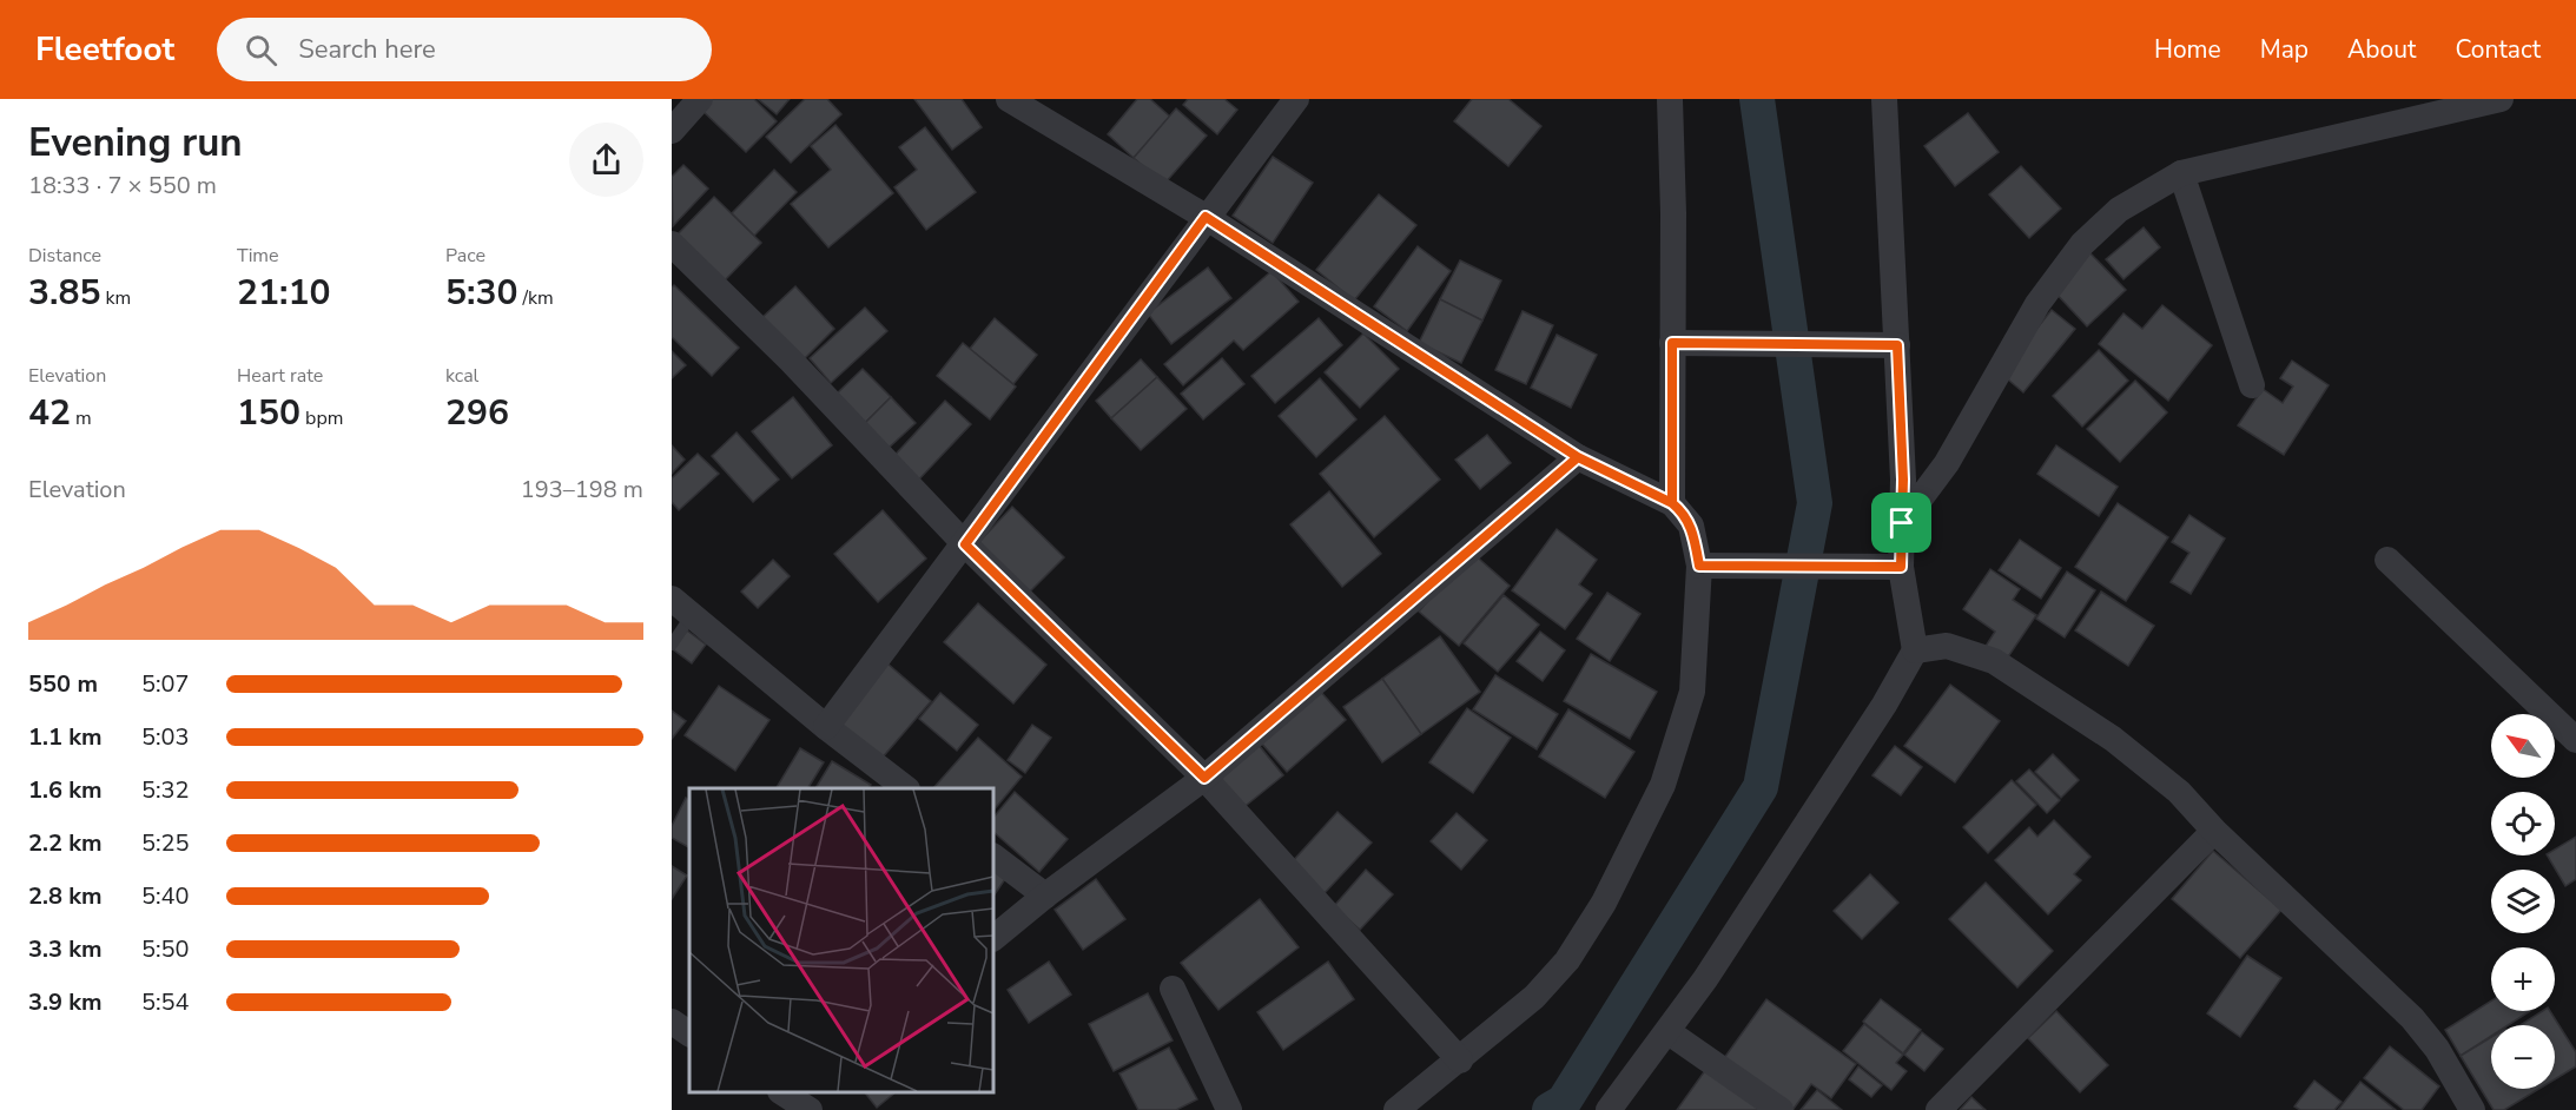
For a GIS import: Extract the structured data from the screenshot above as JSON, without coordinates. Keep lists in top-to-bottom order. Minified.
{"north":"top left","page":{"header":"Fleetfoot","search":"Search here","nav":["Home","Map","About","Contact"],"heading":["Evening run","18:33 · 7 × 550 m"],"stats":[["Distance","3.85 km"],["Time","21:10"],["Pace","5:30 /km"],["Elevation","42 m"],["Heart rate","150 bpm"],["kcal","296"]],"chart":["Elevation","193–198 m"],"list":[{"name":"550 m","note":"5:07"},{"name":"1.1 km","note":"5:03"},{"name":"1.6 km","note":"5:32"},{"name":"2.2 km","note":"5:25"},{"name":"2.8 km","note":"5:40"},{"name":"3.3 km","note":"5:50"},{"name":"3.9 km","note":"5:54"}],"map_buttons":["+","−"]}}
